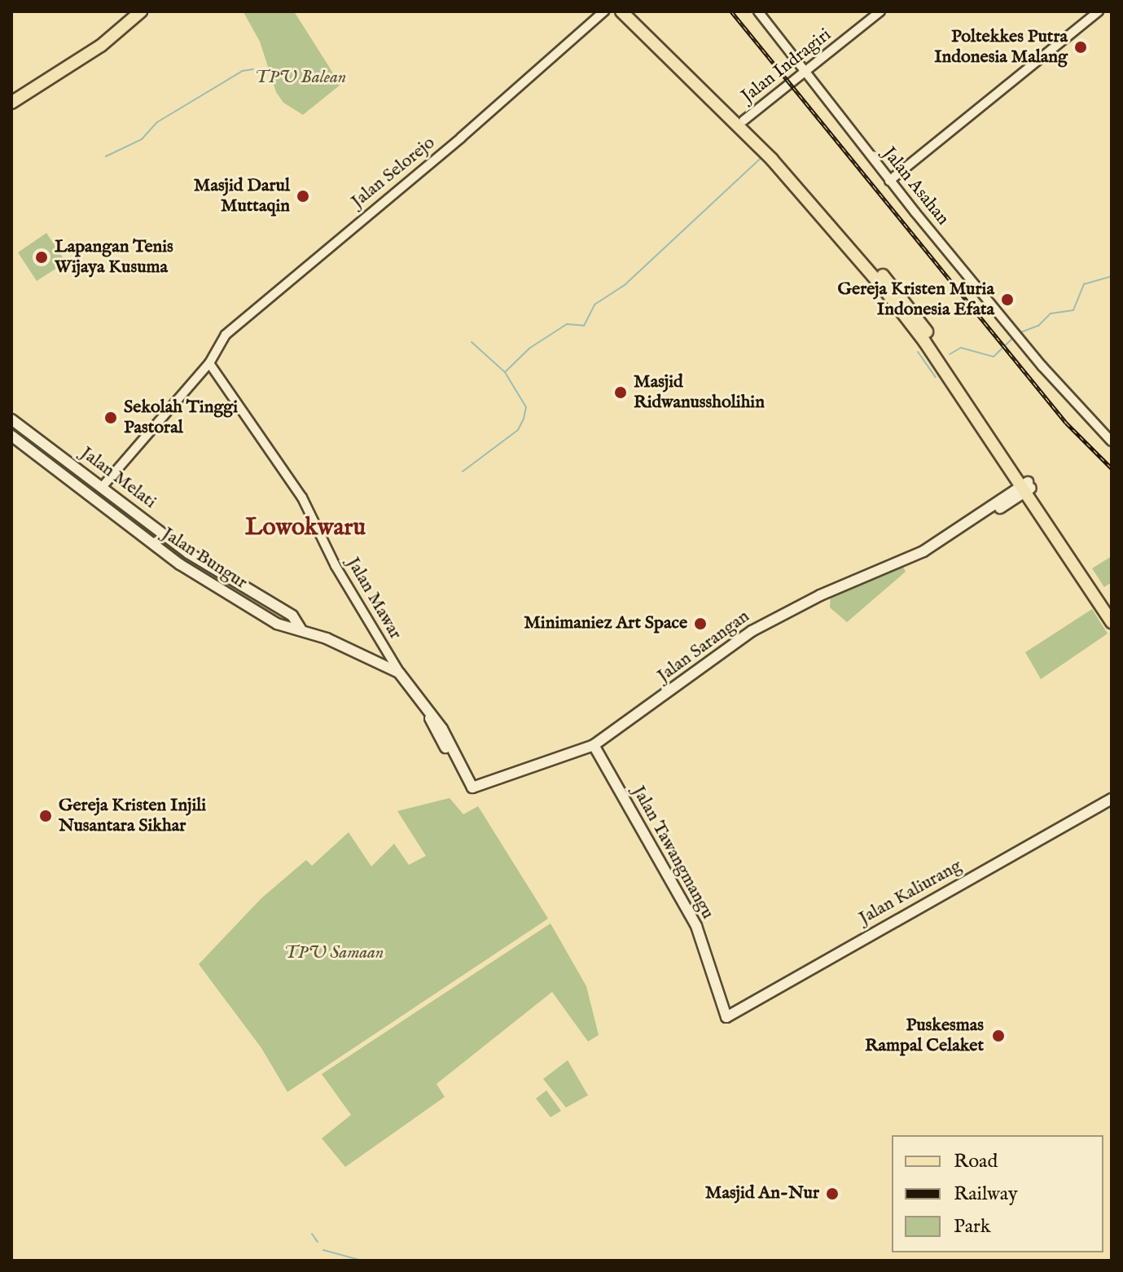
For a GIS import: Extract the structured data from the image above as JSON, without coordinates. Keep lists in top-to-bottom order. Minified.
{"streets":{"main road":["Jalan Melati","Jalan Bungur","Jalan Mawar","Jalan Sarangan","Jalan Tawangmangu","Jalan Kaliurang"],"street":["Jalan Indragiri","Jalan Selorejo","Jalan Asahan"]},"crossings":[["Jalan Indragiri","Jalan Asahan"],["Jalan Selorejo","Jalan Melati"],["Jalan Selorejo","Jalan Mawar"],["Jalan Melati","Jalan Bungur"],["Jalan Bungur","Jalan Mawar"],["Jalan Mawar","Jalan Sarangan"],["Jalan Sarangan","Jalan Tawangmangu"],["Jalan Tawangmangu","Jalan Kaliurang"]],"districts":["Lowokwaru"],"parks":["TPU Balean","TPU Samaan"],"places":["Poltekkes Putra Indonesia Malang","Masjid Darul Muttaqin","Lapangan Tenis Wijaya Kusuma","Gereja Kristen Muria Indonesia Efata","Masjid Ridwanussholihin","Sekolah Tinggi Pastoral","Minimaniez Art Space","Gereja Kristen Injili Nusantara Sikhar","Puskesmas Rampal Celaket","Masjid An-Nur"],"legend":["Road","Railway","Park"]}
